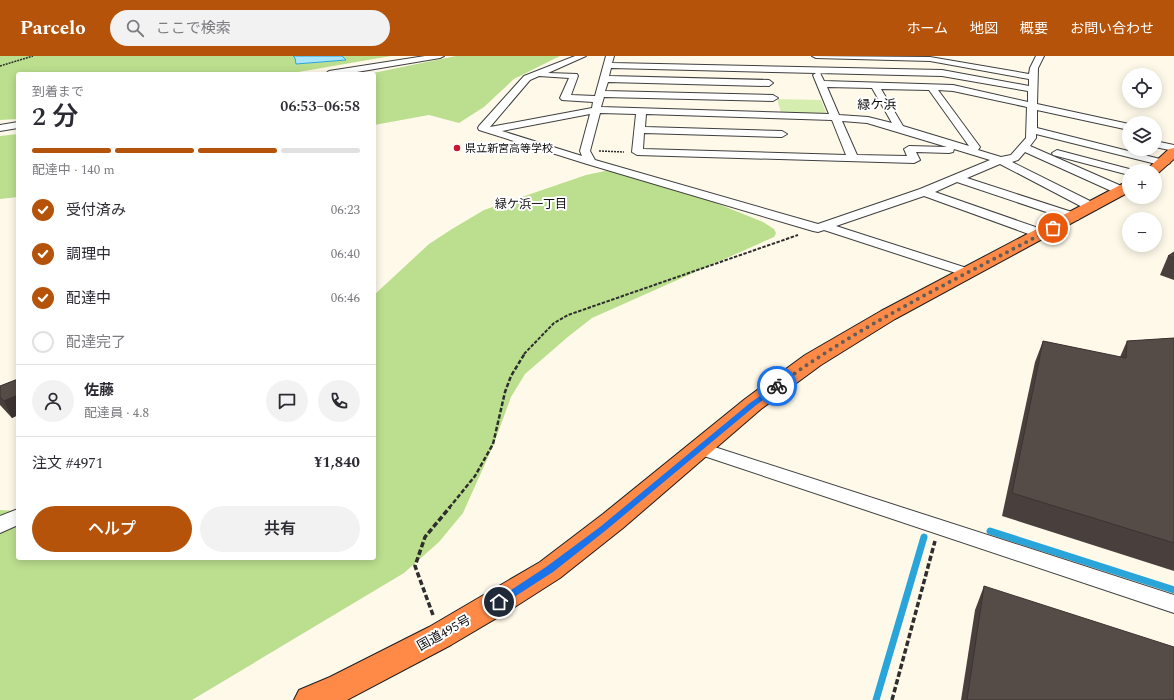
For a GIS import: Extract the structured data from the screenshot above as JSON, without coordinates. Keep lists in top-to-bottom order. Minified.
{"streets":{"highway":["国道495号"]},"districts":["緑ケ浜","緑ケ浜一丁目"],"places":["県立新宮高等学校"],"page":{"header":"Parcelo","search":"ここで検索","nav":["ホーム","地図","概要","お問い合わせ"],"map_buttons":["+","−"],"heading":["2 分","到着まで","06:53–06:58"],"panel":["佐藤","配達員 · 4.8","注文 #4971","¥1,840"],"bar":"配達中 · 140 m","list":[["受付済み","06:23"],["調理中","06:40"],["配達中","06:46"],"配達完了"],"buttons":["ヘルプ","共有"]}}
